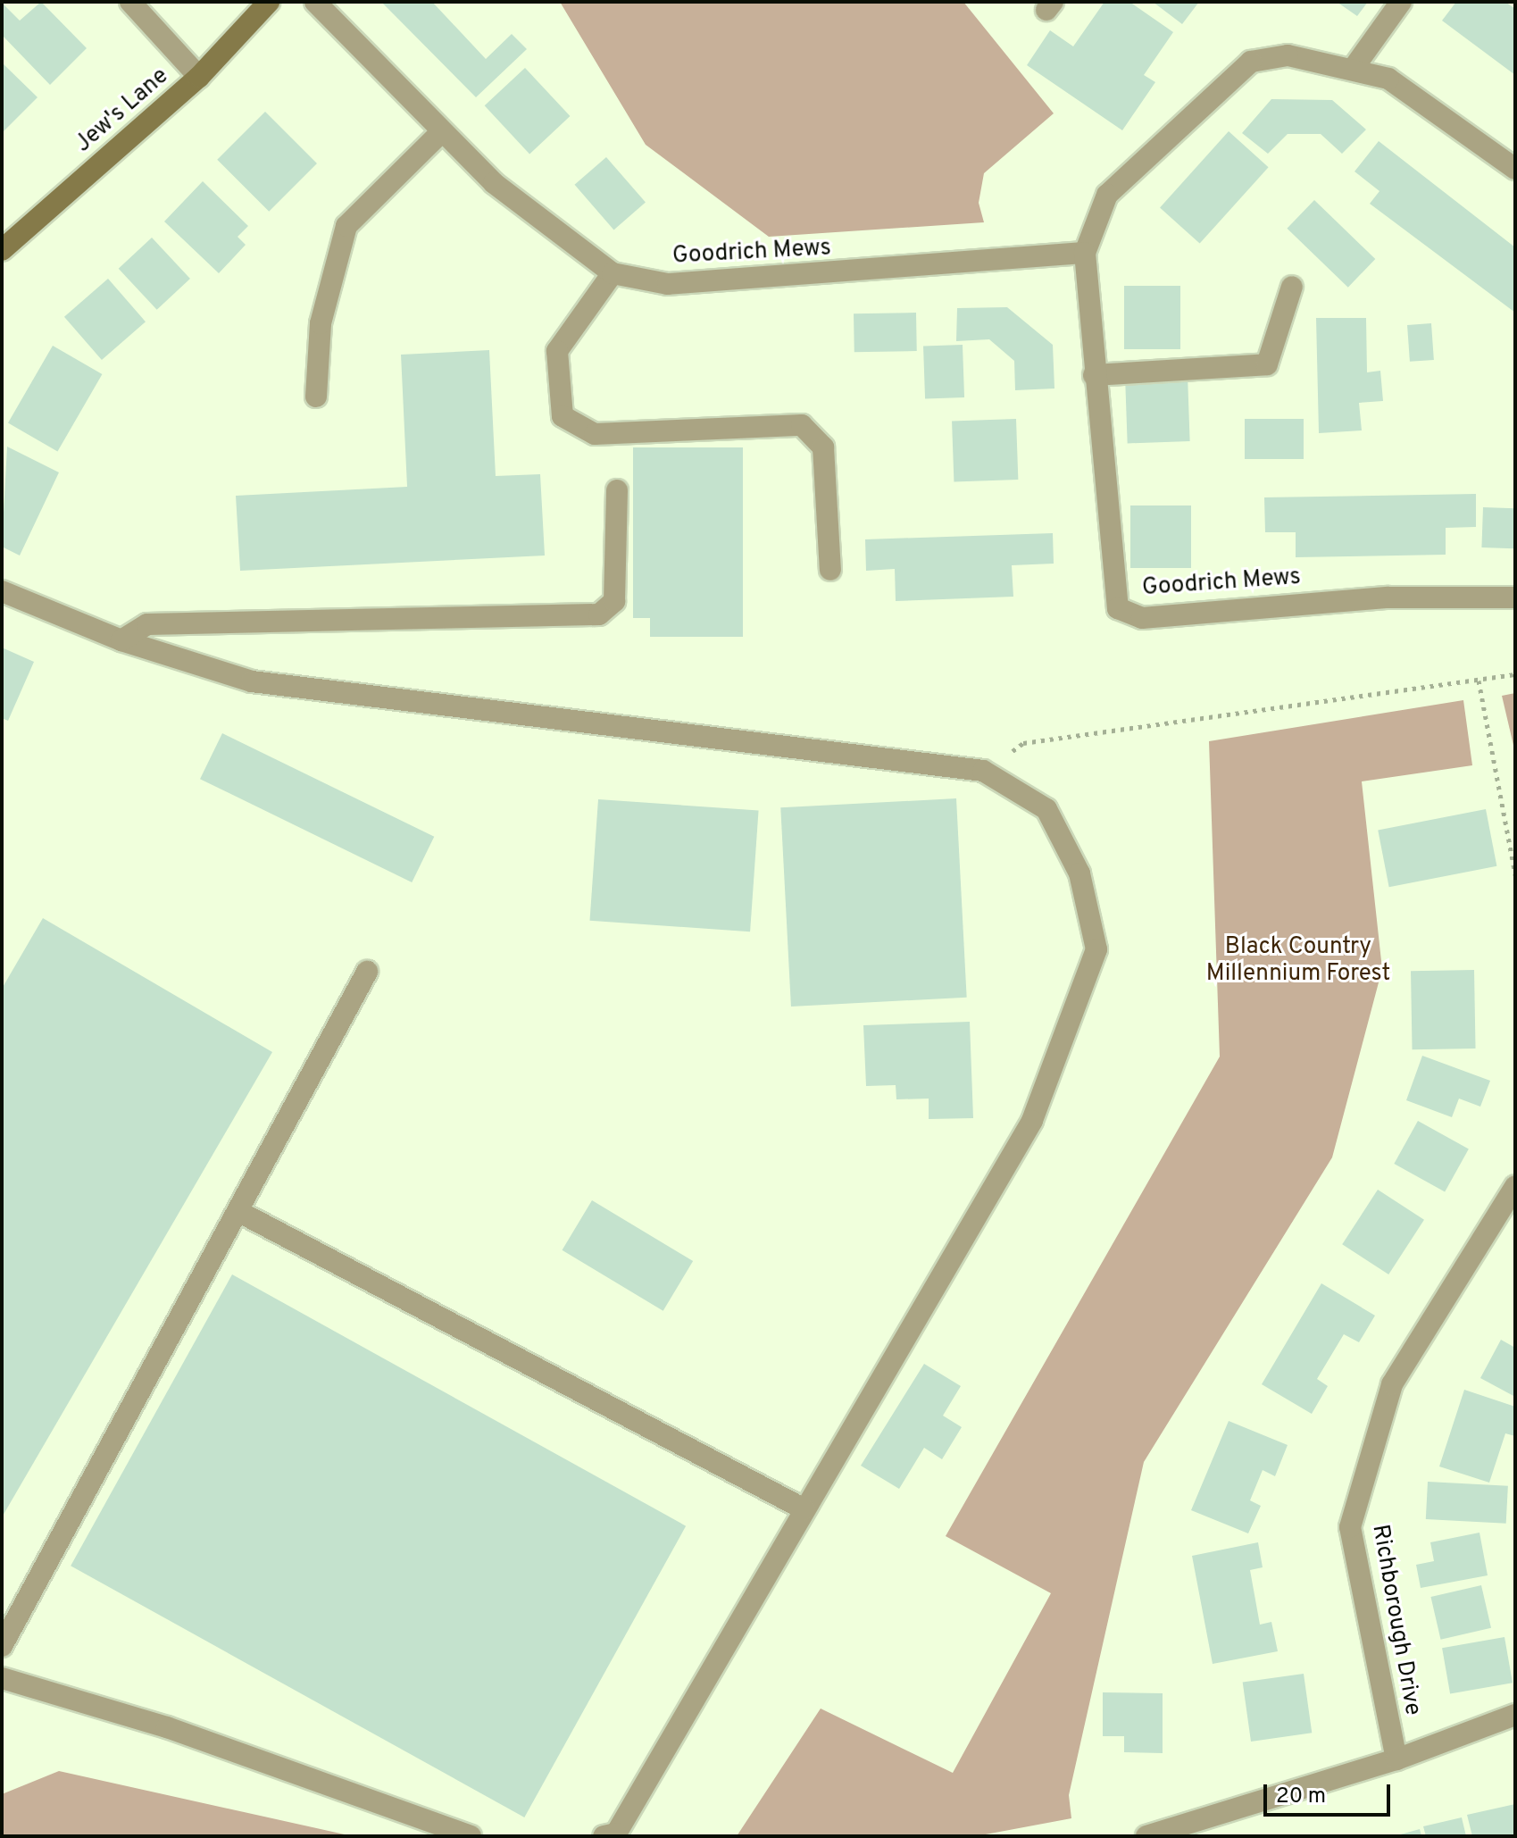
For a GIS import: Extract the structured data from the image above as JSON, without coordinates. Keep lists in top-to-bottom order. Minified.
{"streets":{"main road":["Jew's Lane"],"street":["Goodrich Mews","Richborough Drive"]},"parks":["Black Country Millennium Forest"],"scale_bar":"20 m"}
